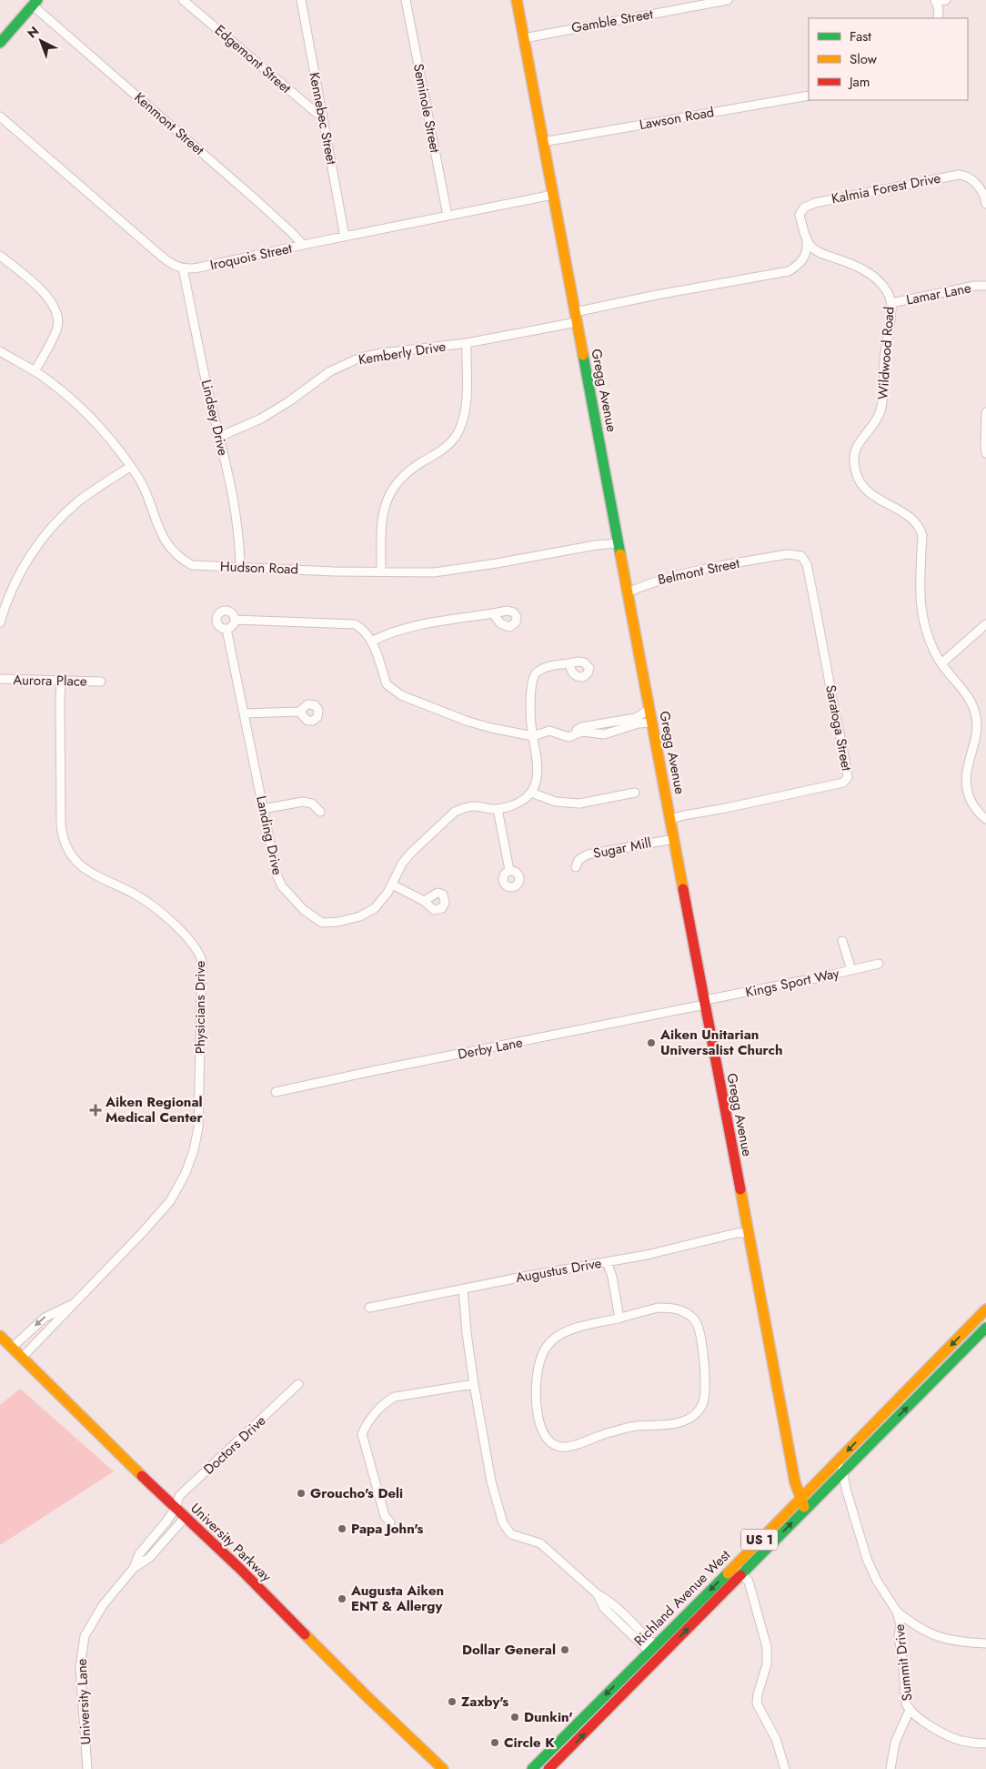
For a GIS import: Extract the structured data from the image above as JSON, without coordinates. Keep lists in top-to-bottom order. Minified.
{"streets":{"street":["Gamble Street","Edgemont Street","Seminole Street","Kennebec Street","Lawson Road","Kenmont Street","Kalmia Forest Drive","Iroquois Street","Lamar Lane","Kemberly Drive","Wildwood Road","Gregg Avenue","Lindsey Drive","Hudson Road","Belmont Street","Aurora Place","Saratoga Street","Landing Drive","Sugar Mill","Kings Sport Way","Physicians Drive","Derby Lane","Augustus Drive","Doctors Drive","US 1","University Parkway","Richland Avenue West","Summit Drive","University Lane"]},"crossings":[["Gamble Street","Gregg Avenue"],["Edgemont Street","Kennebec Street"],["Seminole Street","Iroquois Street"],["Kennebec Street","Iroquois Street"],["Lawson Road","Gregg Avenue"],["Kenmont Street","Iroquois Street"],["Kalmia Forest Drive","Wildwood Road"],["Iroquois Street","Gregg Avenue"],["Iroquois Street","Lindsey Drive"],["Lamar Lane","Wildwood Road"],["Kemberly Drive","Gregg Avenue"],["Kemberly Drive","Lindsey Drive"],["Gregg Avenue","Hudson Road"],["Gregg Avenue","Belmont Street"],["Gregg Avenue","Saratoga Street"],["Gregg Avenue","Landing Drive"],["Gregg Avenue","Sugar Mill"],["Gregg Avenue","Kings Sport Way"],["Gregg Avenue","Derby Lane"],["Gregg Avenue","Augustus Drive"],["Gregg Avenue","Richland Avenue West"],["Lindsey Drive","Hudson Road"],["Belmont Street","Saratoga Street"],["Aurora Place","Physicians Drive"],["Kings Sport Way","Derby Lane"],["Physicians Drive","University Parkway"],["Doctors Drive","University Parkway"],["Doctors Drive","University Lane"],["University Parkway","University Lane"],["Richland Avenue West","Summit Drive"]],"places":{"other":["Aiken Unitarian Universalist Church","Groucho's Deli","Papa John's","Augusta Aiken ENT & Allergy","Dollar General","Zaxby's","Dunkin'","Circle K"],"health":["Aiken Regional Medical Center"]},"legend":["Fast","Slow","Jam"],"north":"top left"}
